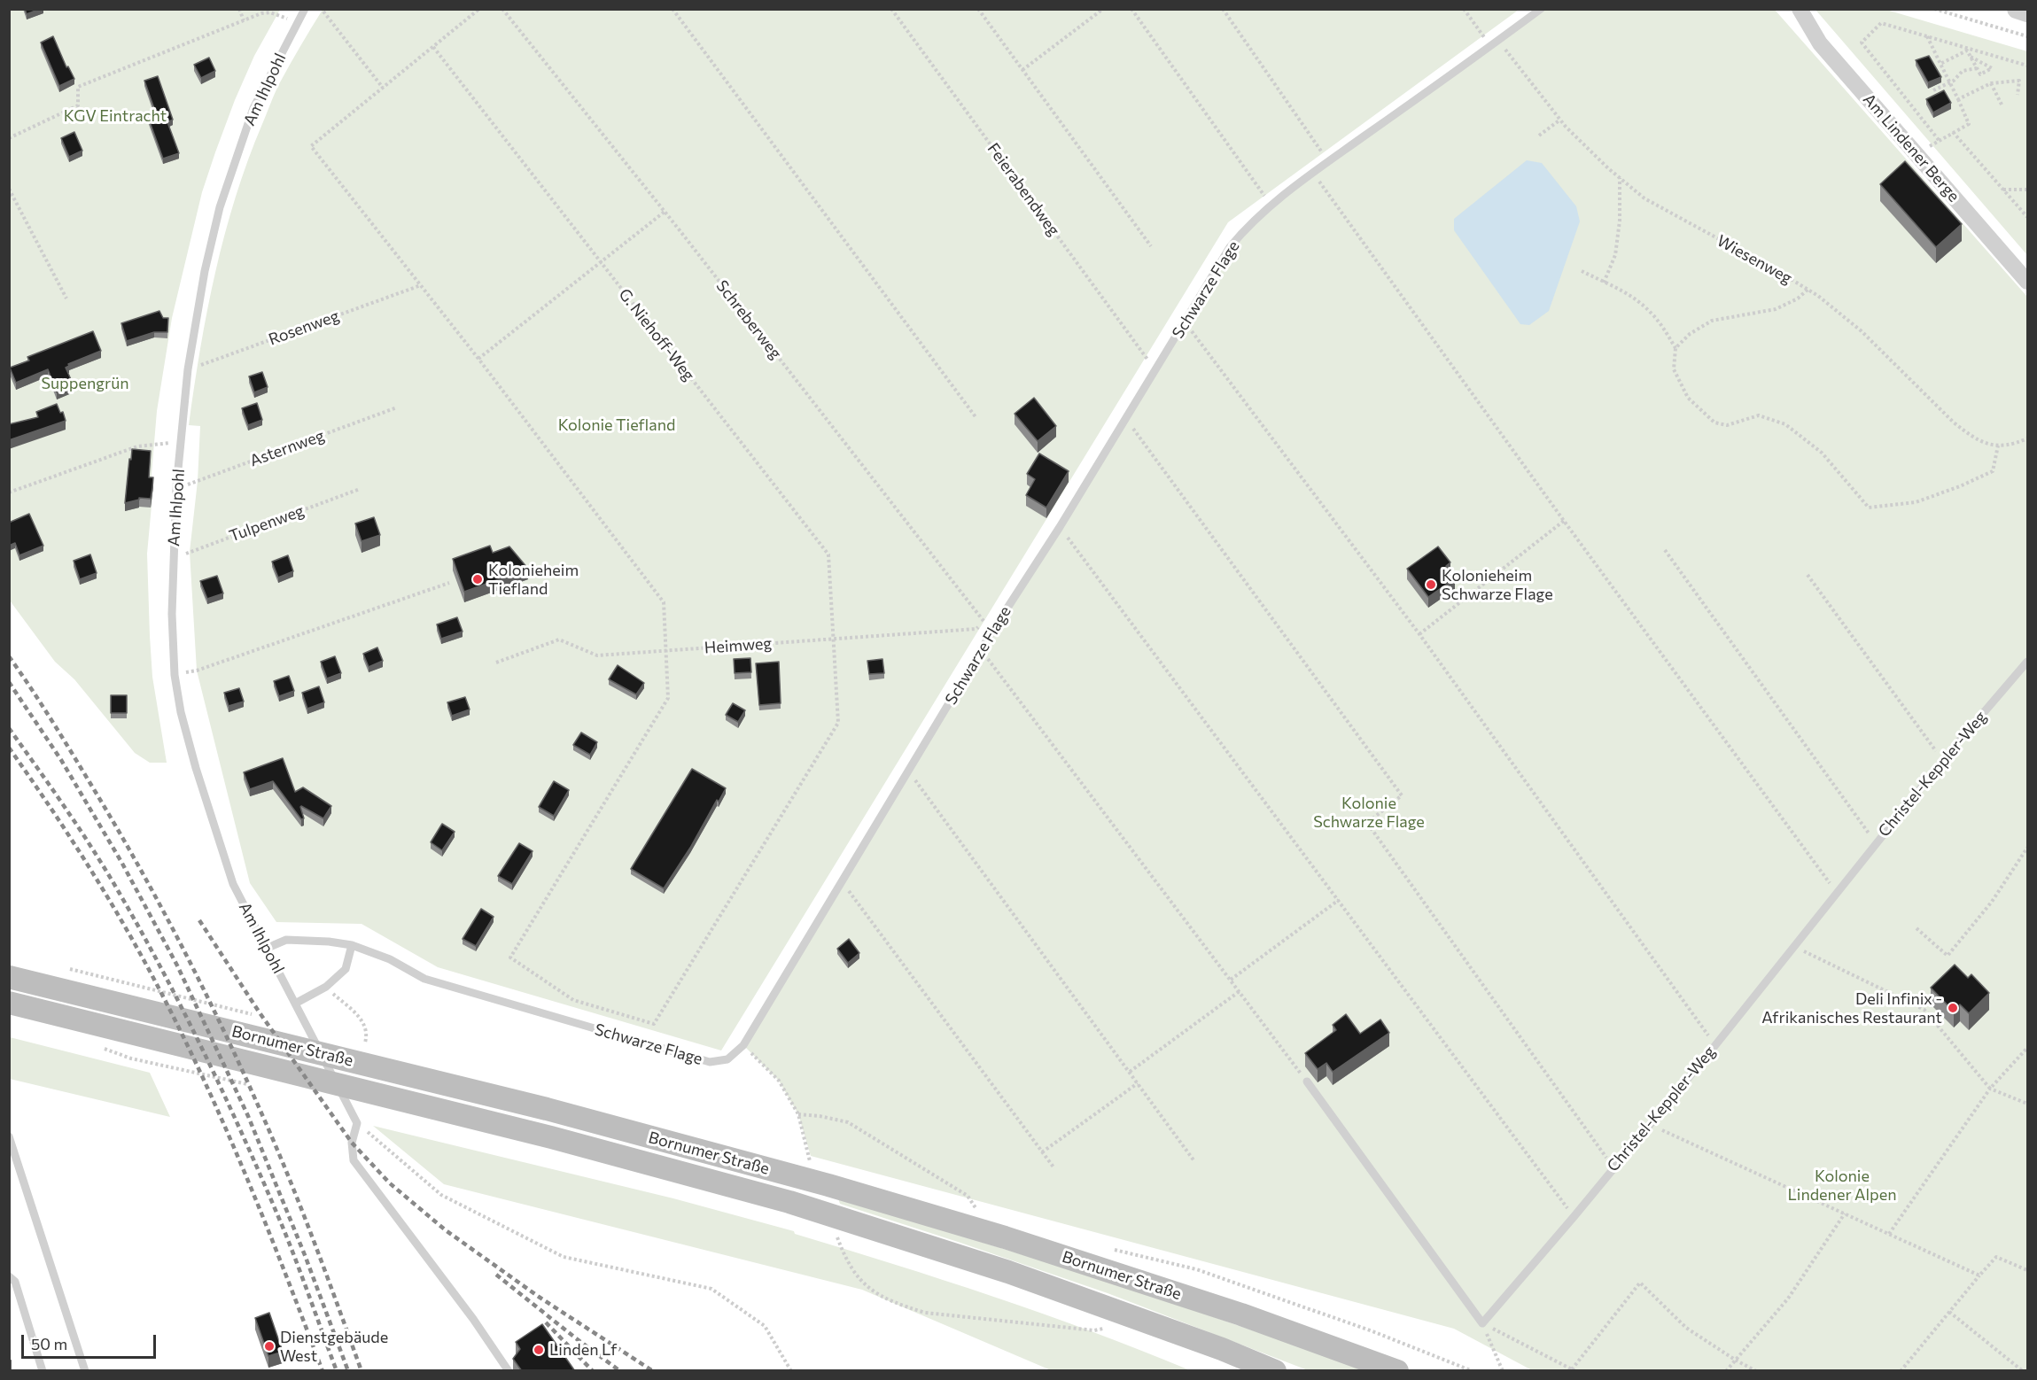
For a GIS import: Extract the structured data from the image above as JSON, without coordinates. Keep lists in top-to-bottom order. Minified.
{"streets":{"main road":["Bornumer Straße"],"street":["Am Lindener Berge"],"lane":["Am Ihlpohl","Schwarze Flage","Christel-Keppler-Weg"],"path":["Feierabendweg","Wiesenweg","Schreberweg","Rosenweg","G. Niehoff-Weg","Asternweg","Tulpenweg","Heimweg"]},"crossings":[["Am Ihlpohl","Schwarze Flage"],["Am Ihlpohl","Rosenweg"],["Am Ihlpohl","Asternweg"],["Am Ihlpohl","Tulpenweg"],["Feierabendweg","Schwarze Flage"],["Wiesenweg","Schwarze Flage"],["Schwarze Flage","Schreberweg"],["Schreberweg","Heimweg"],["G. Niehoff-Weg","Heimweg"]],"parks":["KGV Eintracht","Suppengrün","Kolonie Tiefland","Kolonie Schwarze Flage","Kolonie Lindener Alpen"],"places":["Kolonieheim Tiefland","Kolonieheim Schwarze Flage","Deli Infinix - Afrikanisches Restaurant","Dienstgebäude West","Linden Lf"],"scale_bar":"50 m"}
